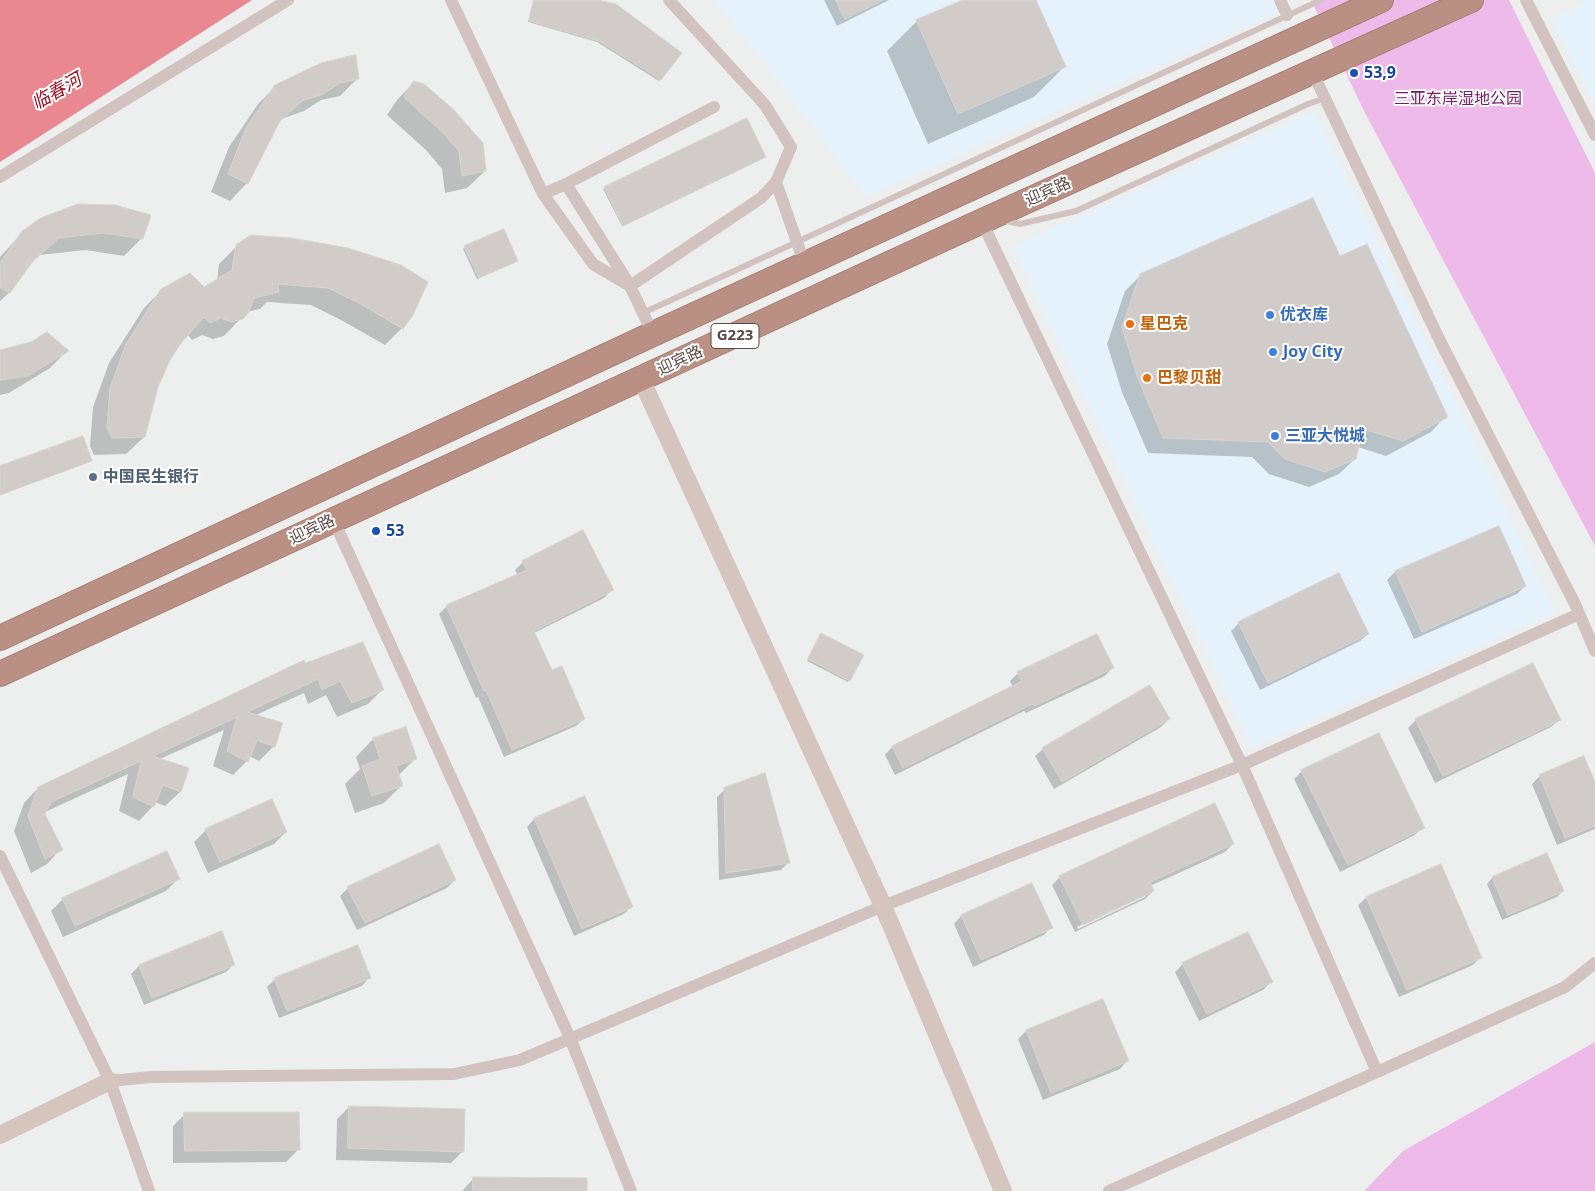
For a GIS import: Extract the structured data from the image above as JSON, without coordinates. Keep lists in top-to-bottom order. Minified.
{"streets":{"highway":["迎宾路","G223"]},"water":["临春河"],"parks":["三亚东岸湿地公园"],"places":["53,9","优衣库","星巴克","Joy City","巴黎贝甜","三亚大悦城","中国民生银行","53"]}
